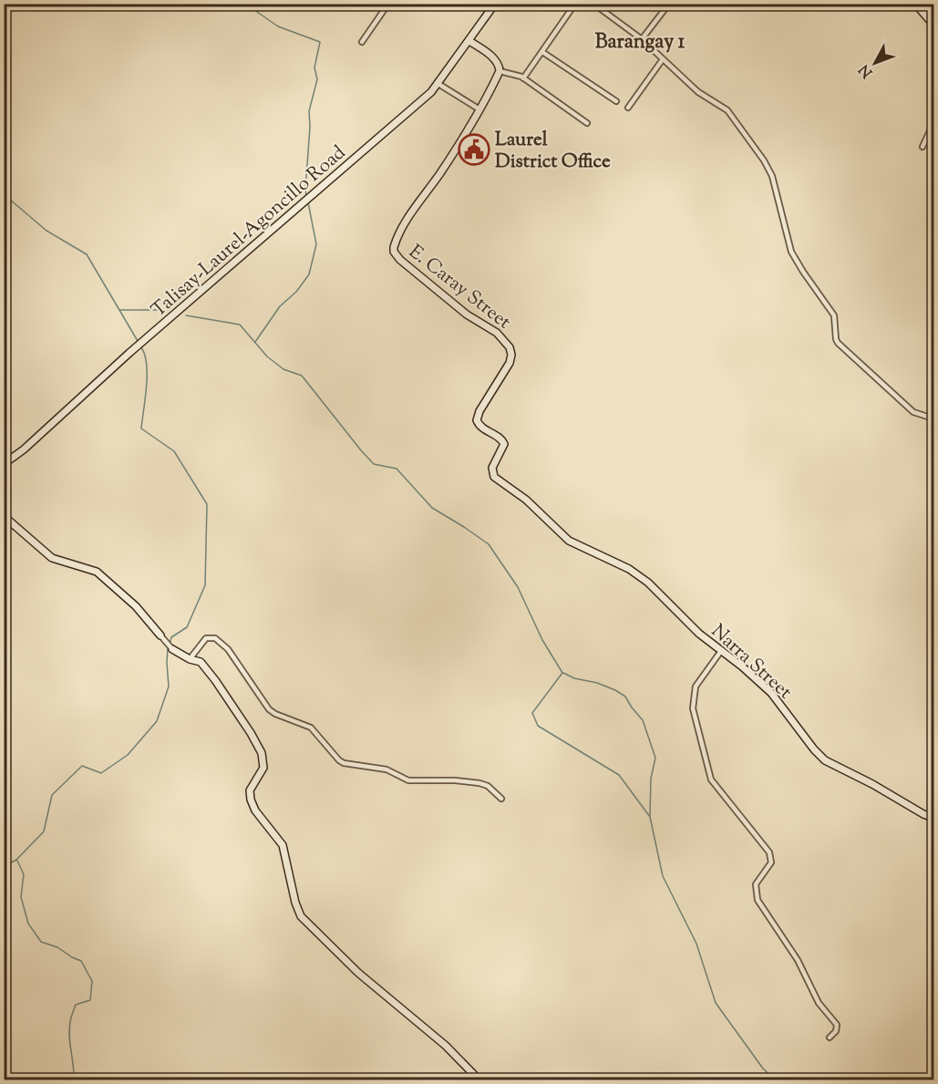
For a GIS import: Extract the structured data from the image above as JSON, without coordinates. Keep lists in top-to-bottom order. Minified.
{"streets":{"street":["Talisay-Laurel-Agoncillo Road","E. Caray Street","Narra Street"]},"crossings":[["E. Caray Street","Narra Street"]],"districts":["Barangay 1"],"places":{"public building":["Laurel District Office"]},"north":"bottom left"}
